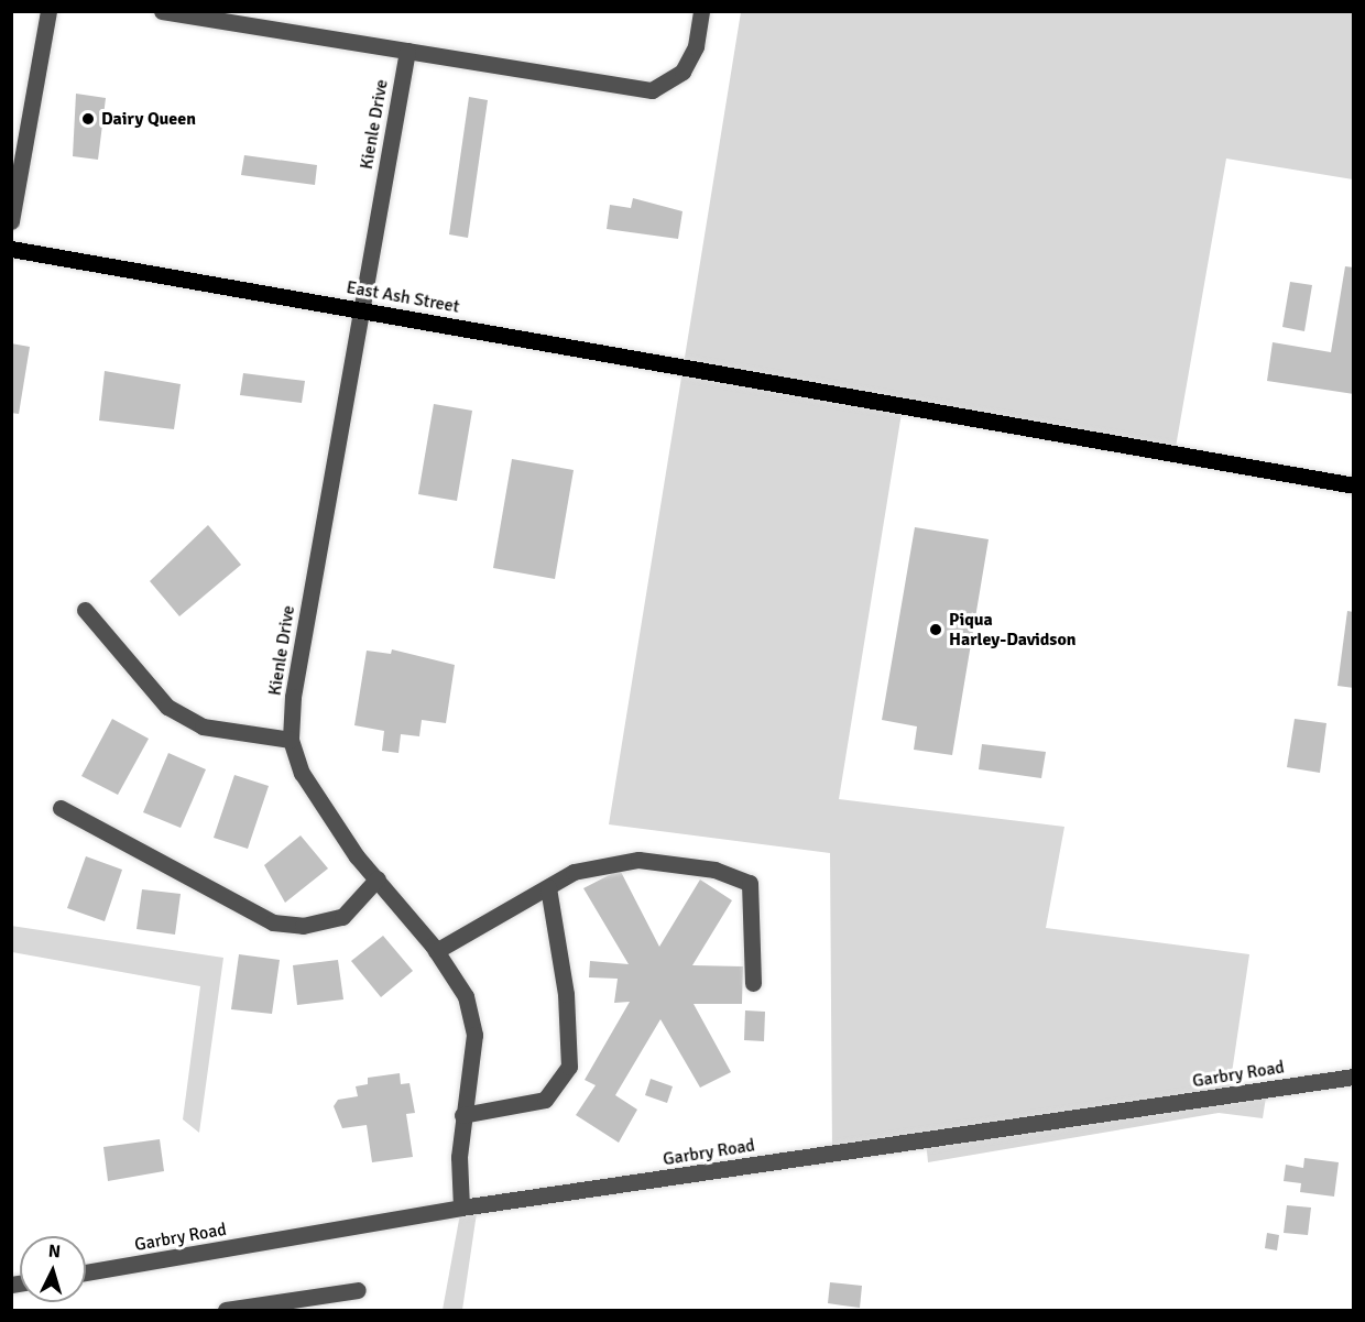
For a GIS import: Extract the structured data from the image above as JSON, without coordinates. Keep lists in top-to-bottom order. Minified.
{"streets":{"main road":["East Ash Street"],"street":["Kienle Drive","Garbry Road"]},"crossings":[["Kienle Drive","East Ash Street"],["Kienle Drive","Garbry Road"]],"places":["Dairy Queen","Piqua Harley-Davidson"],"north":"top"}
